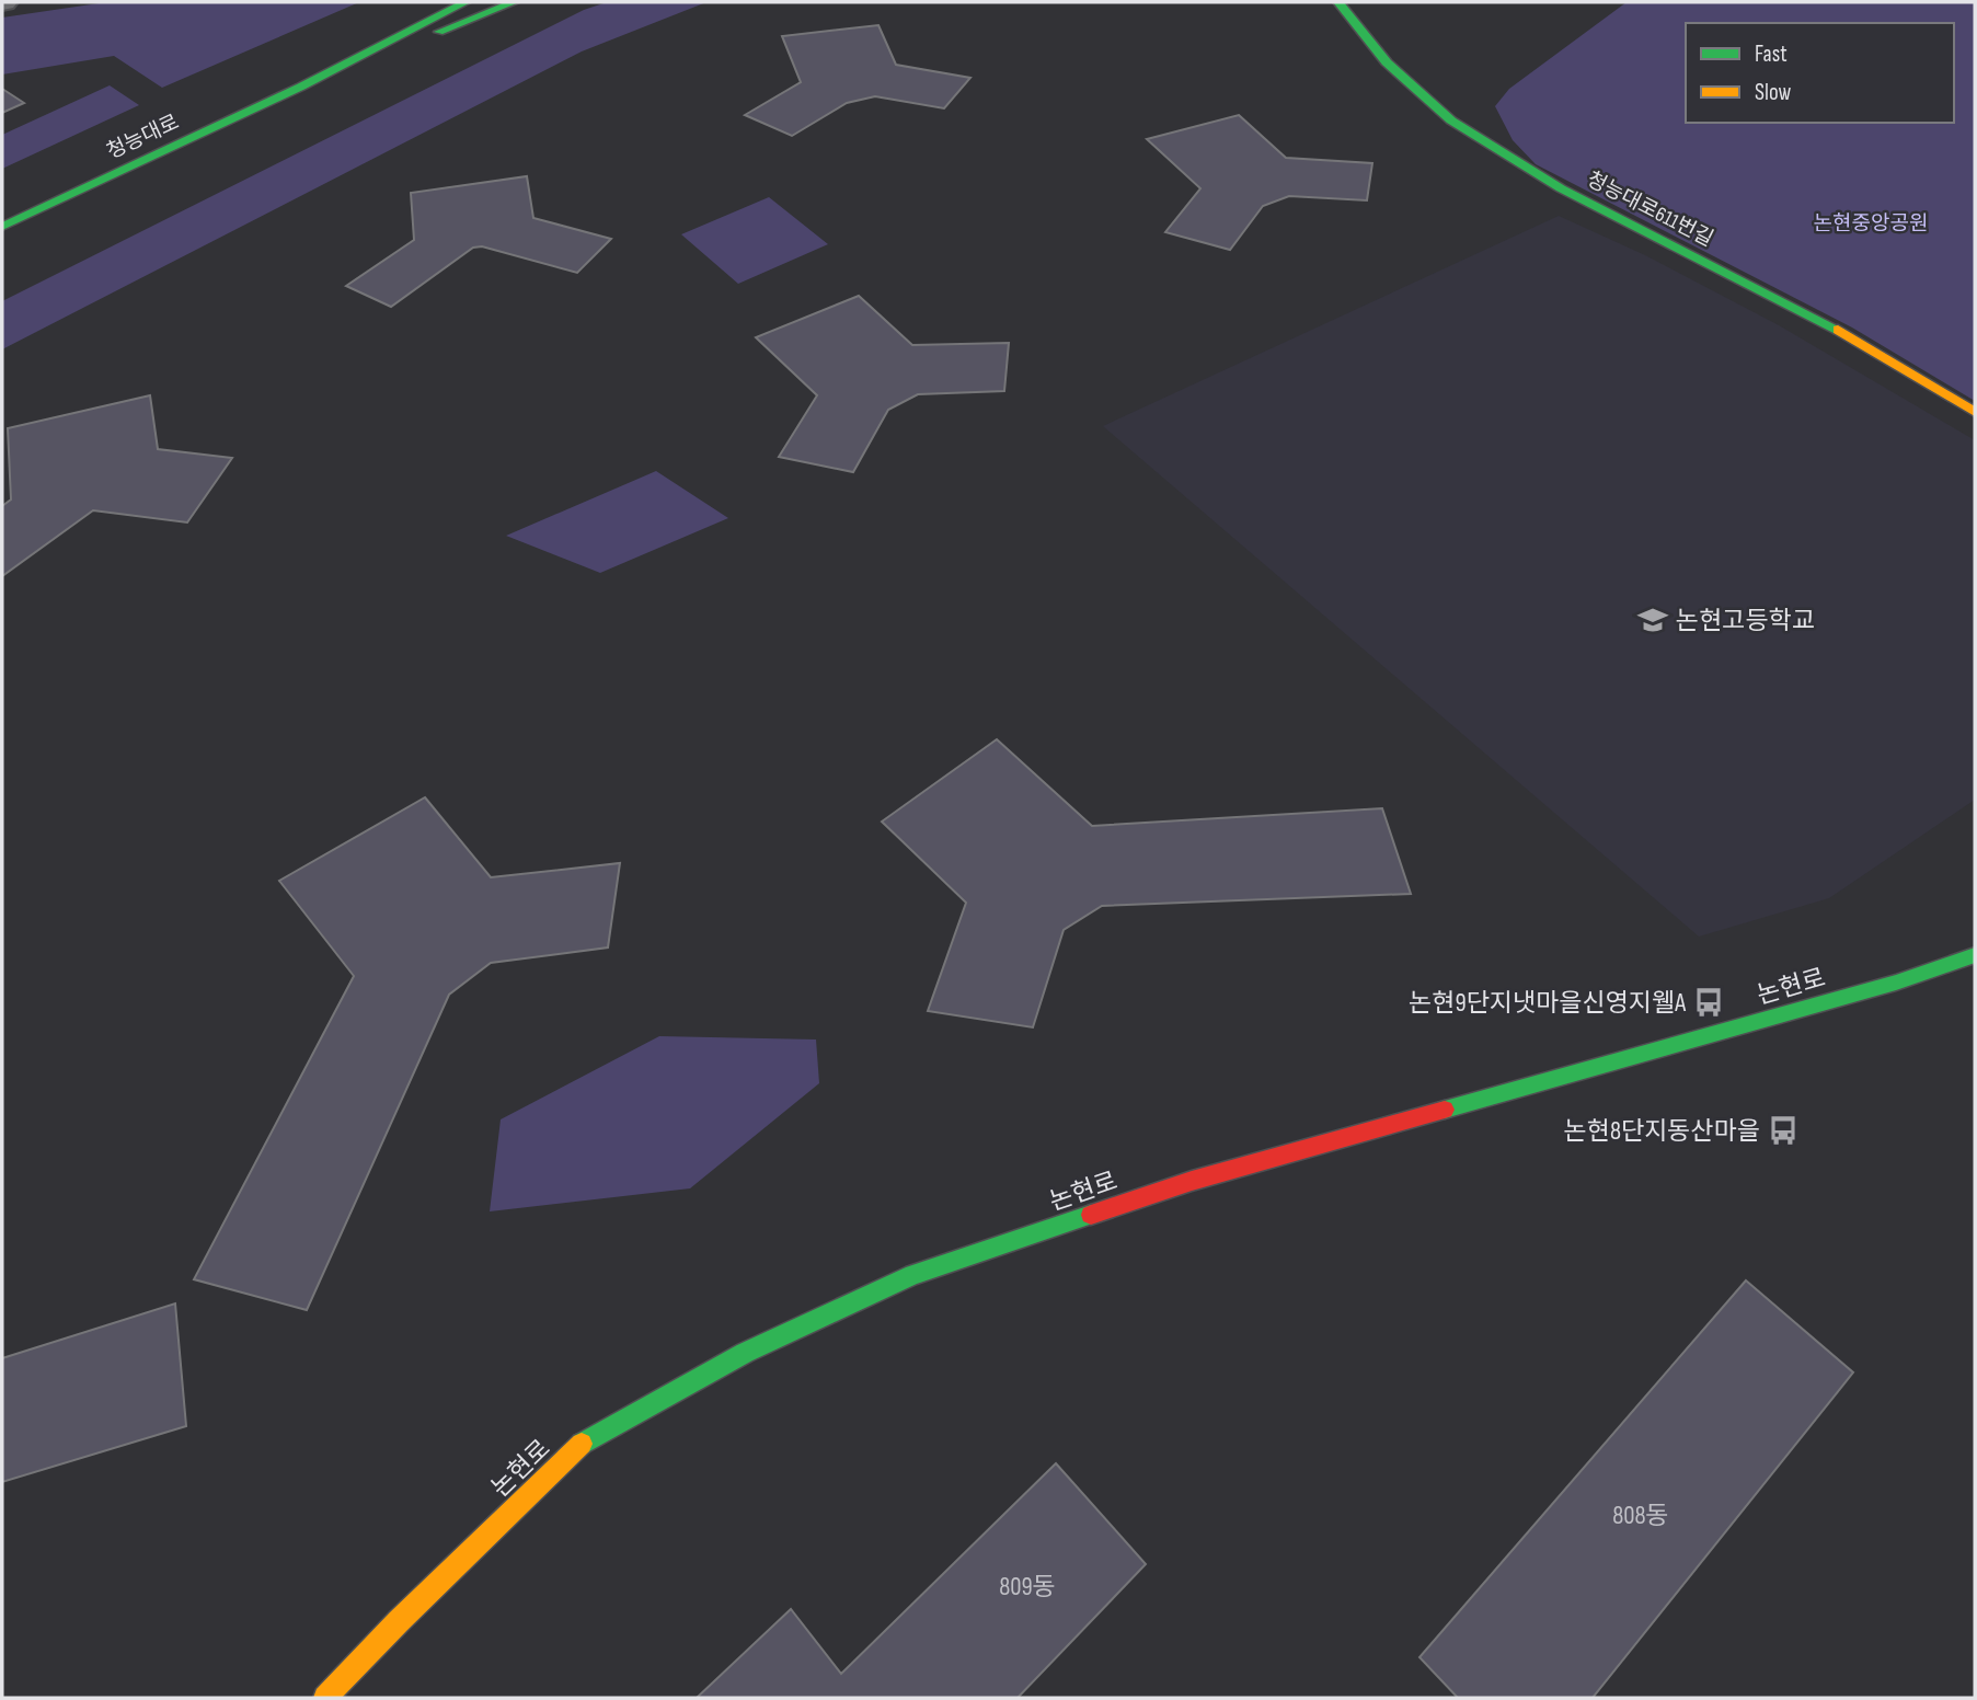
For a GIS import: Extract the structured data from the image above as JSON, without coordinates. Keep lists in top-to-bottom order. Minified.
{"streets":{"street":["청능대로","청능대로611번길","논현로"]},"parks":["논현중앙공원"],"places":{"school or university":["논현고등학교"],"bus stop":["논현9단지냇마을신영지웰A","논현8단지동산마을"]},"house_numbers":["808동","809동"],"legend":["Fast","Slow"]}
